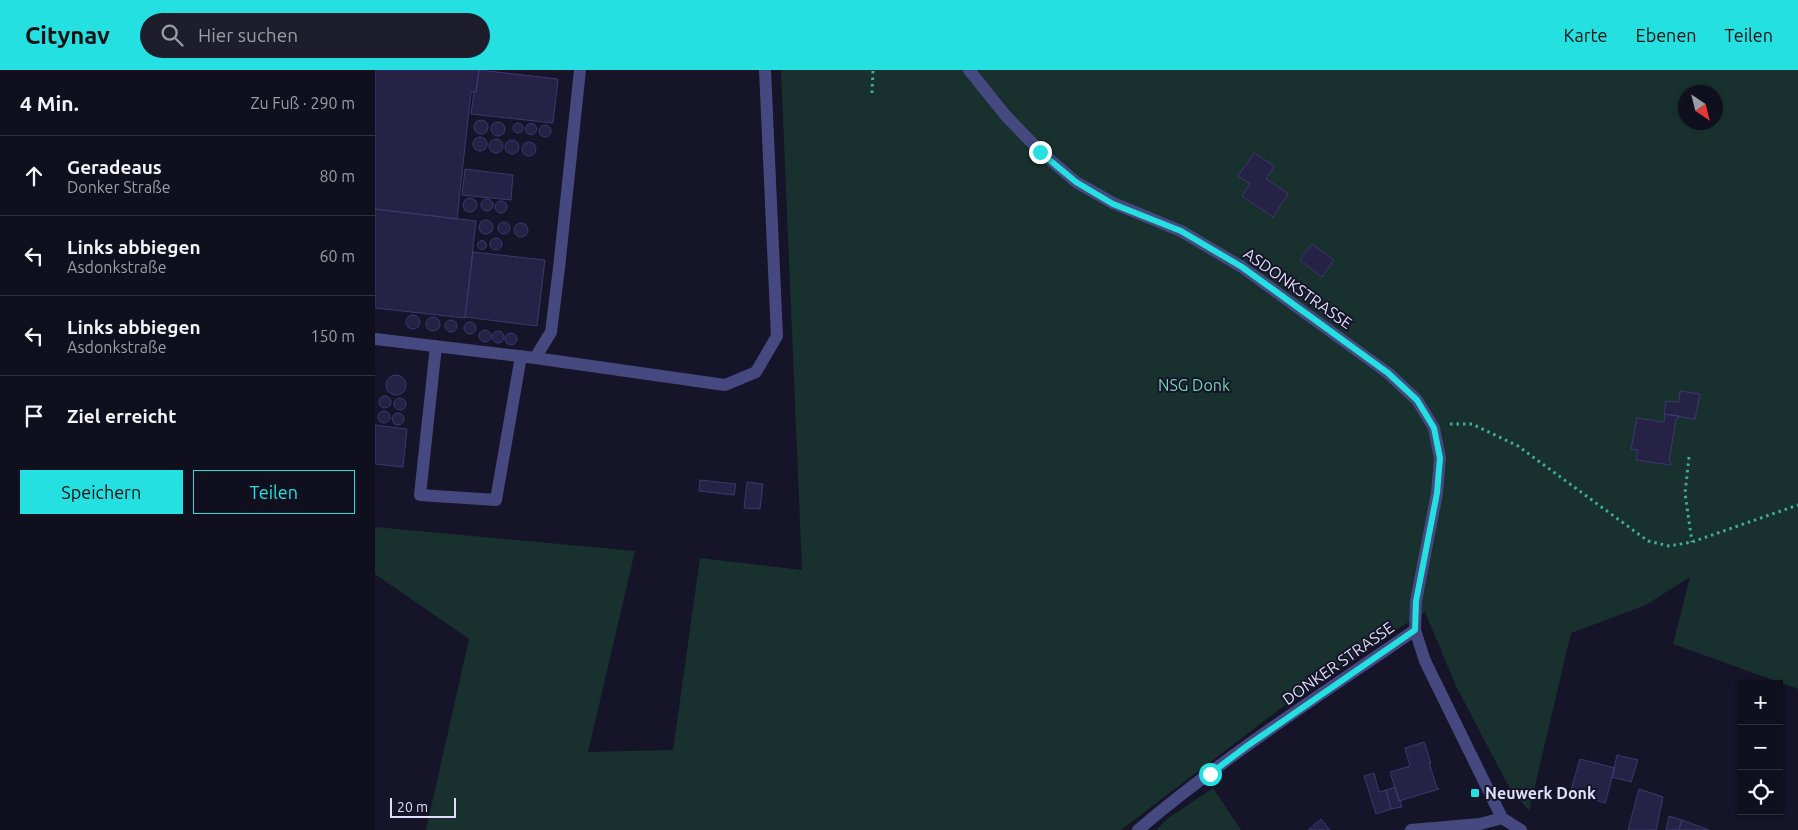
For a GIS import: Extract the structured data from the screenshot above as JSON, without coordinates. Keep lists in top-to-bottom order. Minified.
{"streets":{"street":["ASDONKSTRASSE","DONKER STRASSE"]},"crossings":[["ASDONKSTRASSE","DONKER STRASSE"]],"parks":["NSG Donk"],"places":{"transit":["Neuwerk Donk"]},"scale_bar":"20 m","north":"bottom right","page":{"header":"Citynav","search":"Hier suchen","nav":["Karte","Ebenen","Teilen"],"heading":["4 Min.","Zu Fuß · 290 m"],"list":[["Geradeaus","Donker Straße","80 m"],["Links abbiegen","Asdonkstraße","60 m"],["Links abbiegen","Asdonkstraße","150 m"],"Ziel erreicht"],"buttons":["Speichern","Teilen"],"map_buttons":["+","−"],"scale":"20 m"}}
